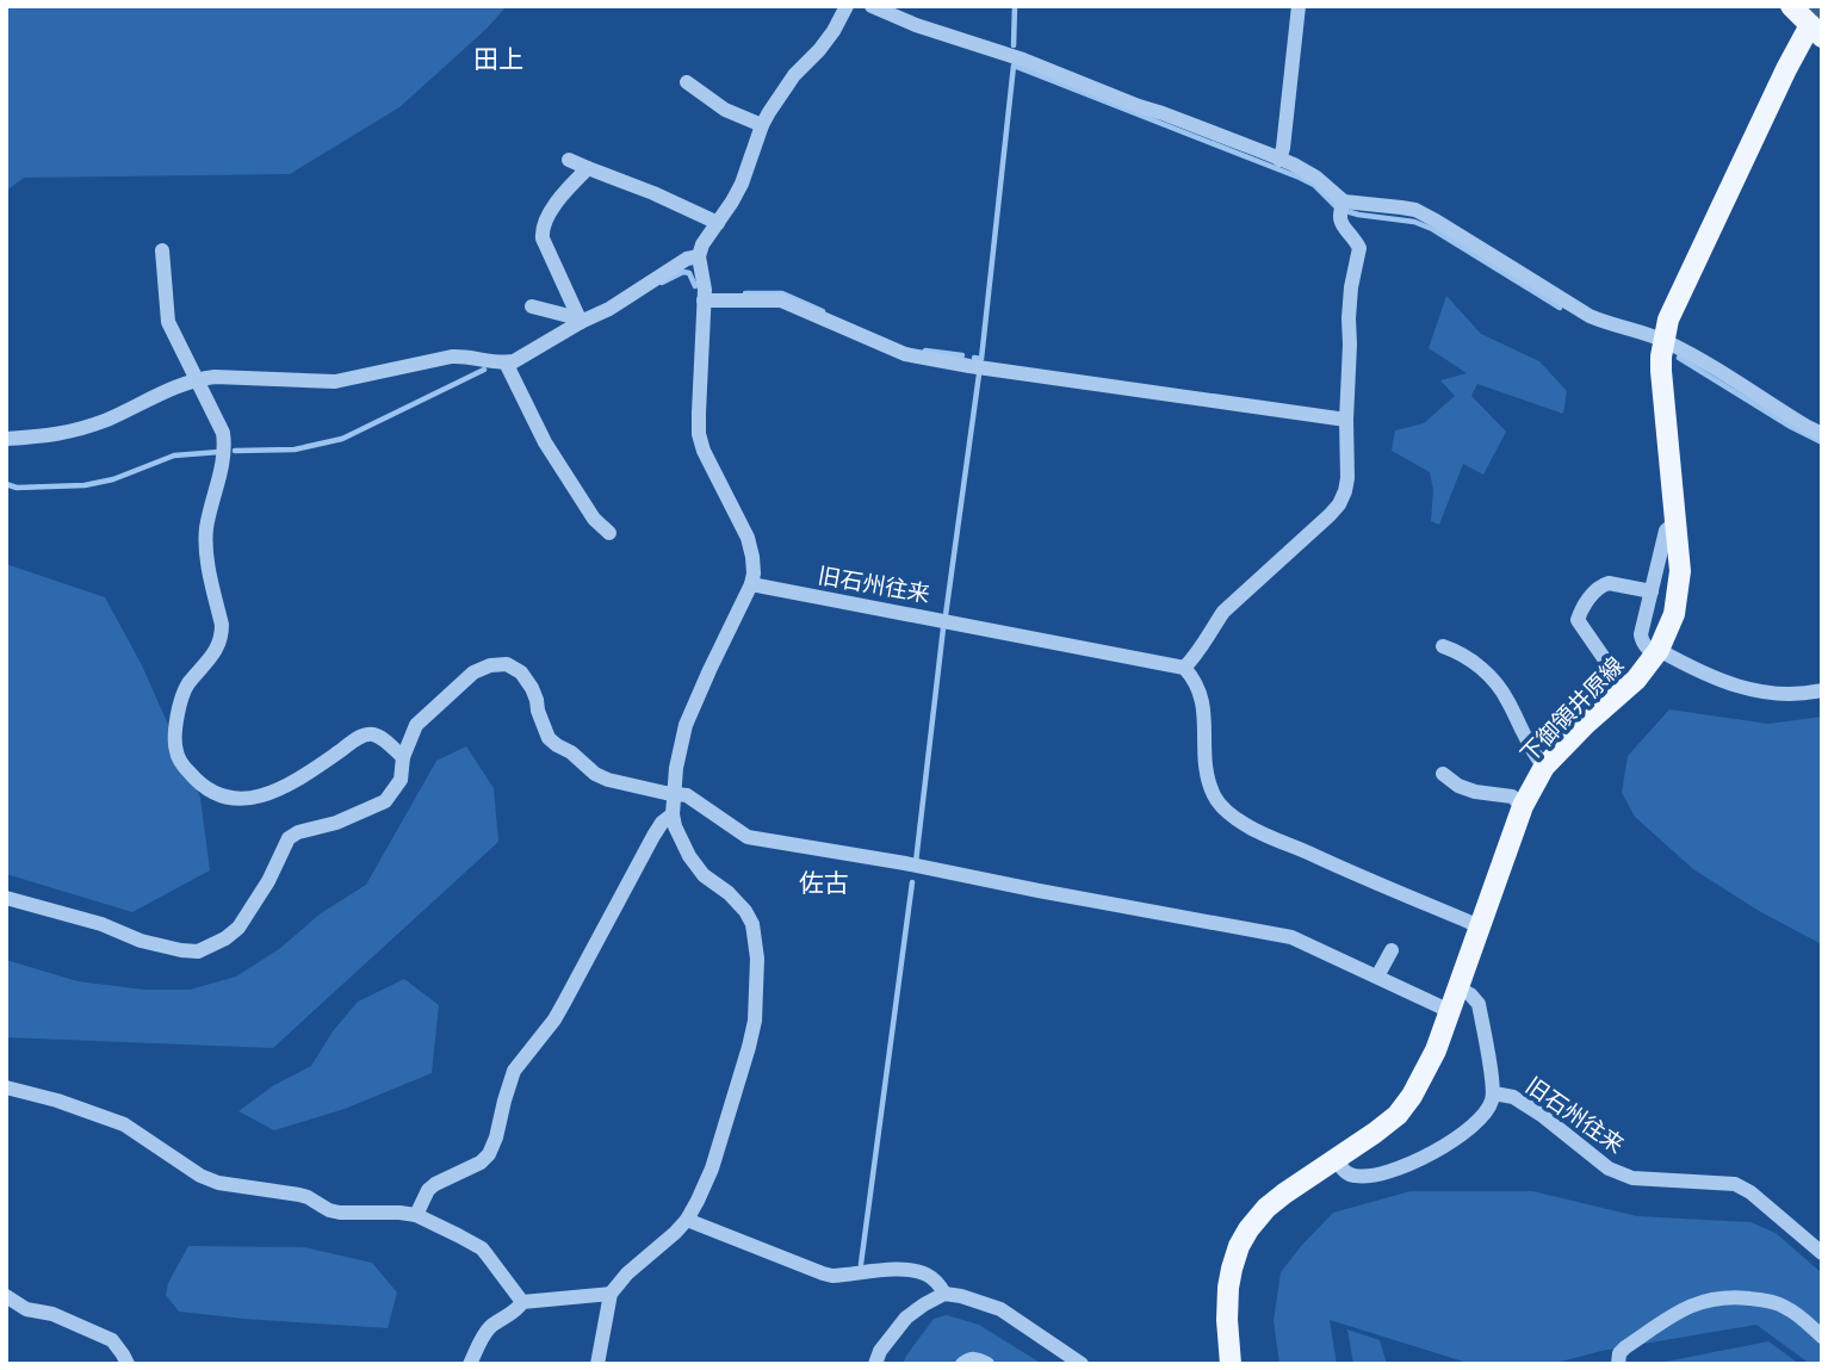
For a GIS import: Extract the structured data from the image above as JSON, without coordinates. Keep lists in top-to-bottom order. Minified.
{"streets":{"main road":["下御領井原線"],"street":["旧石州往来"]},"crossings":[["旧石州往来","下御領井原線"]],"districts":["田上","佐古"]}
